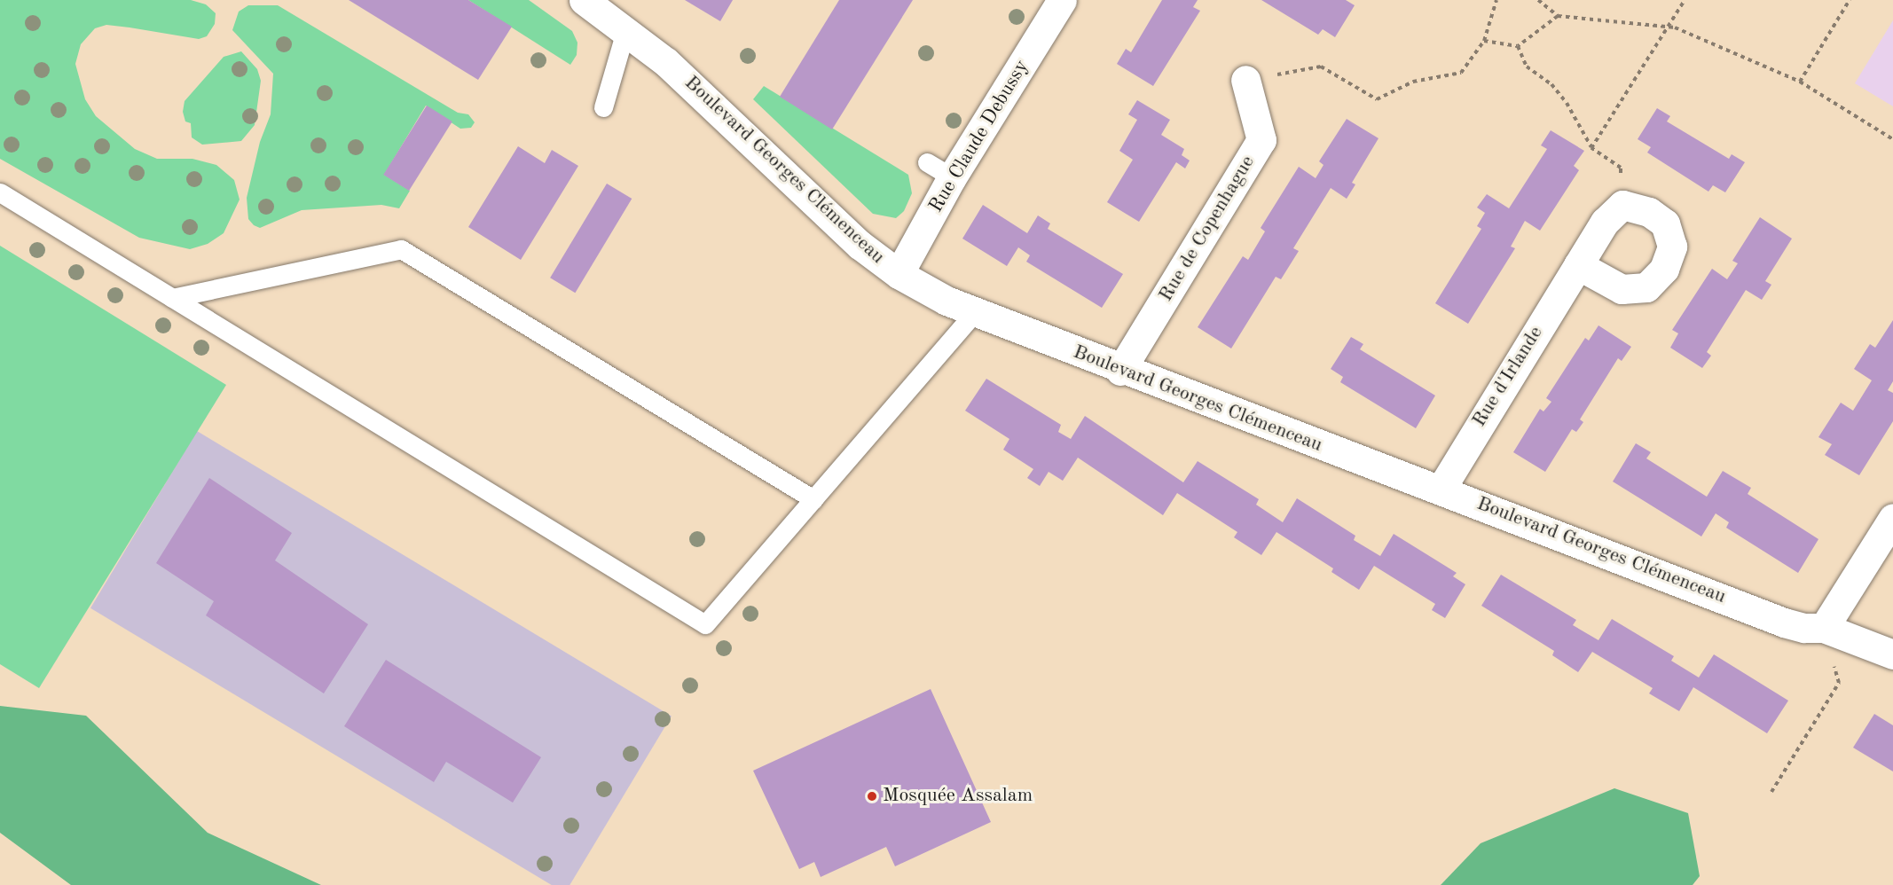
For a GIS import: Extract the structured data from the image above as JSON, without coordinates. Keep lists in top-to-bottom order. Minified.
{"streets":{"street":["Rue Claude Debussy","Boulevard Georges Clémenceau","Rue de Copenhague","Rue d'Irlande"]},"crossings":[["Rue Claude Debussy","Boulevard Georges Clémenceau"],["Boulevard Georges Clémenceau","Rue de Copenhague"],["Boulevard Georges Clémenceau","Rue d'Irlande"]],"places":["Mosquée Assalam"]}
